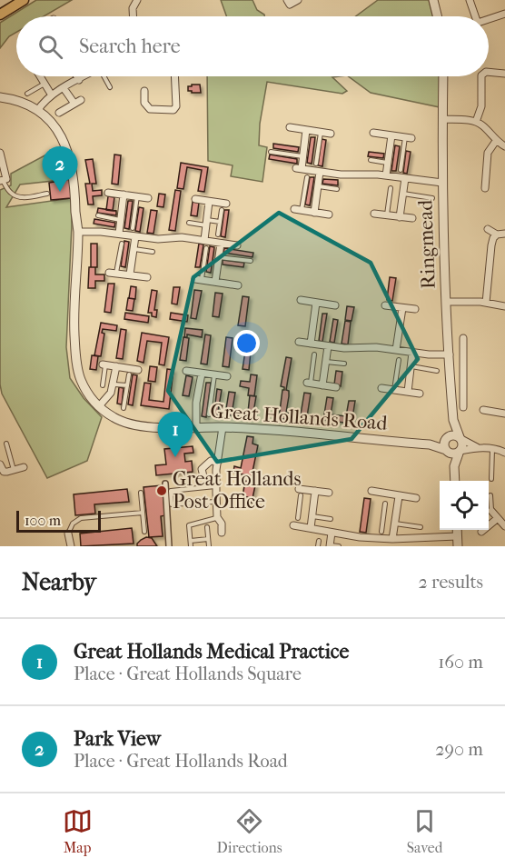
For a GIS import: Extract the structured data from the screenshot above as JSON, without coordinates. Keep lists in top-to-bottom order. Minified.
{"streets":{"street":["Ringmead","Great Hollands Road"]},"crossings":[["Ringmead","Great Hollands Road"]],"places":["Great Hollands Post Office"],"scale_bar":"100 m","page":{"search":"Search here","pins":["2","1"],"scale":"100 m","heading":["Nearby","2 results"],"list":[{"mark":"1","name":"Great Hollands Medical Practice","note":"Place · Great Hollands Square","value":"160 m"},{"mark":"2","name":"Park View","note":"Place · Great Hollands Road","value":"290 m"}],"nav":["Map","Directions","Saved"]}}
